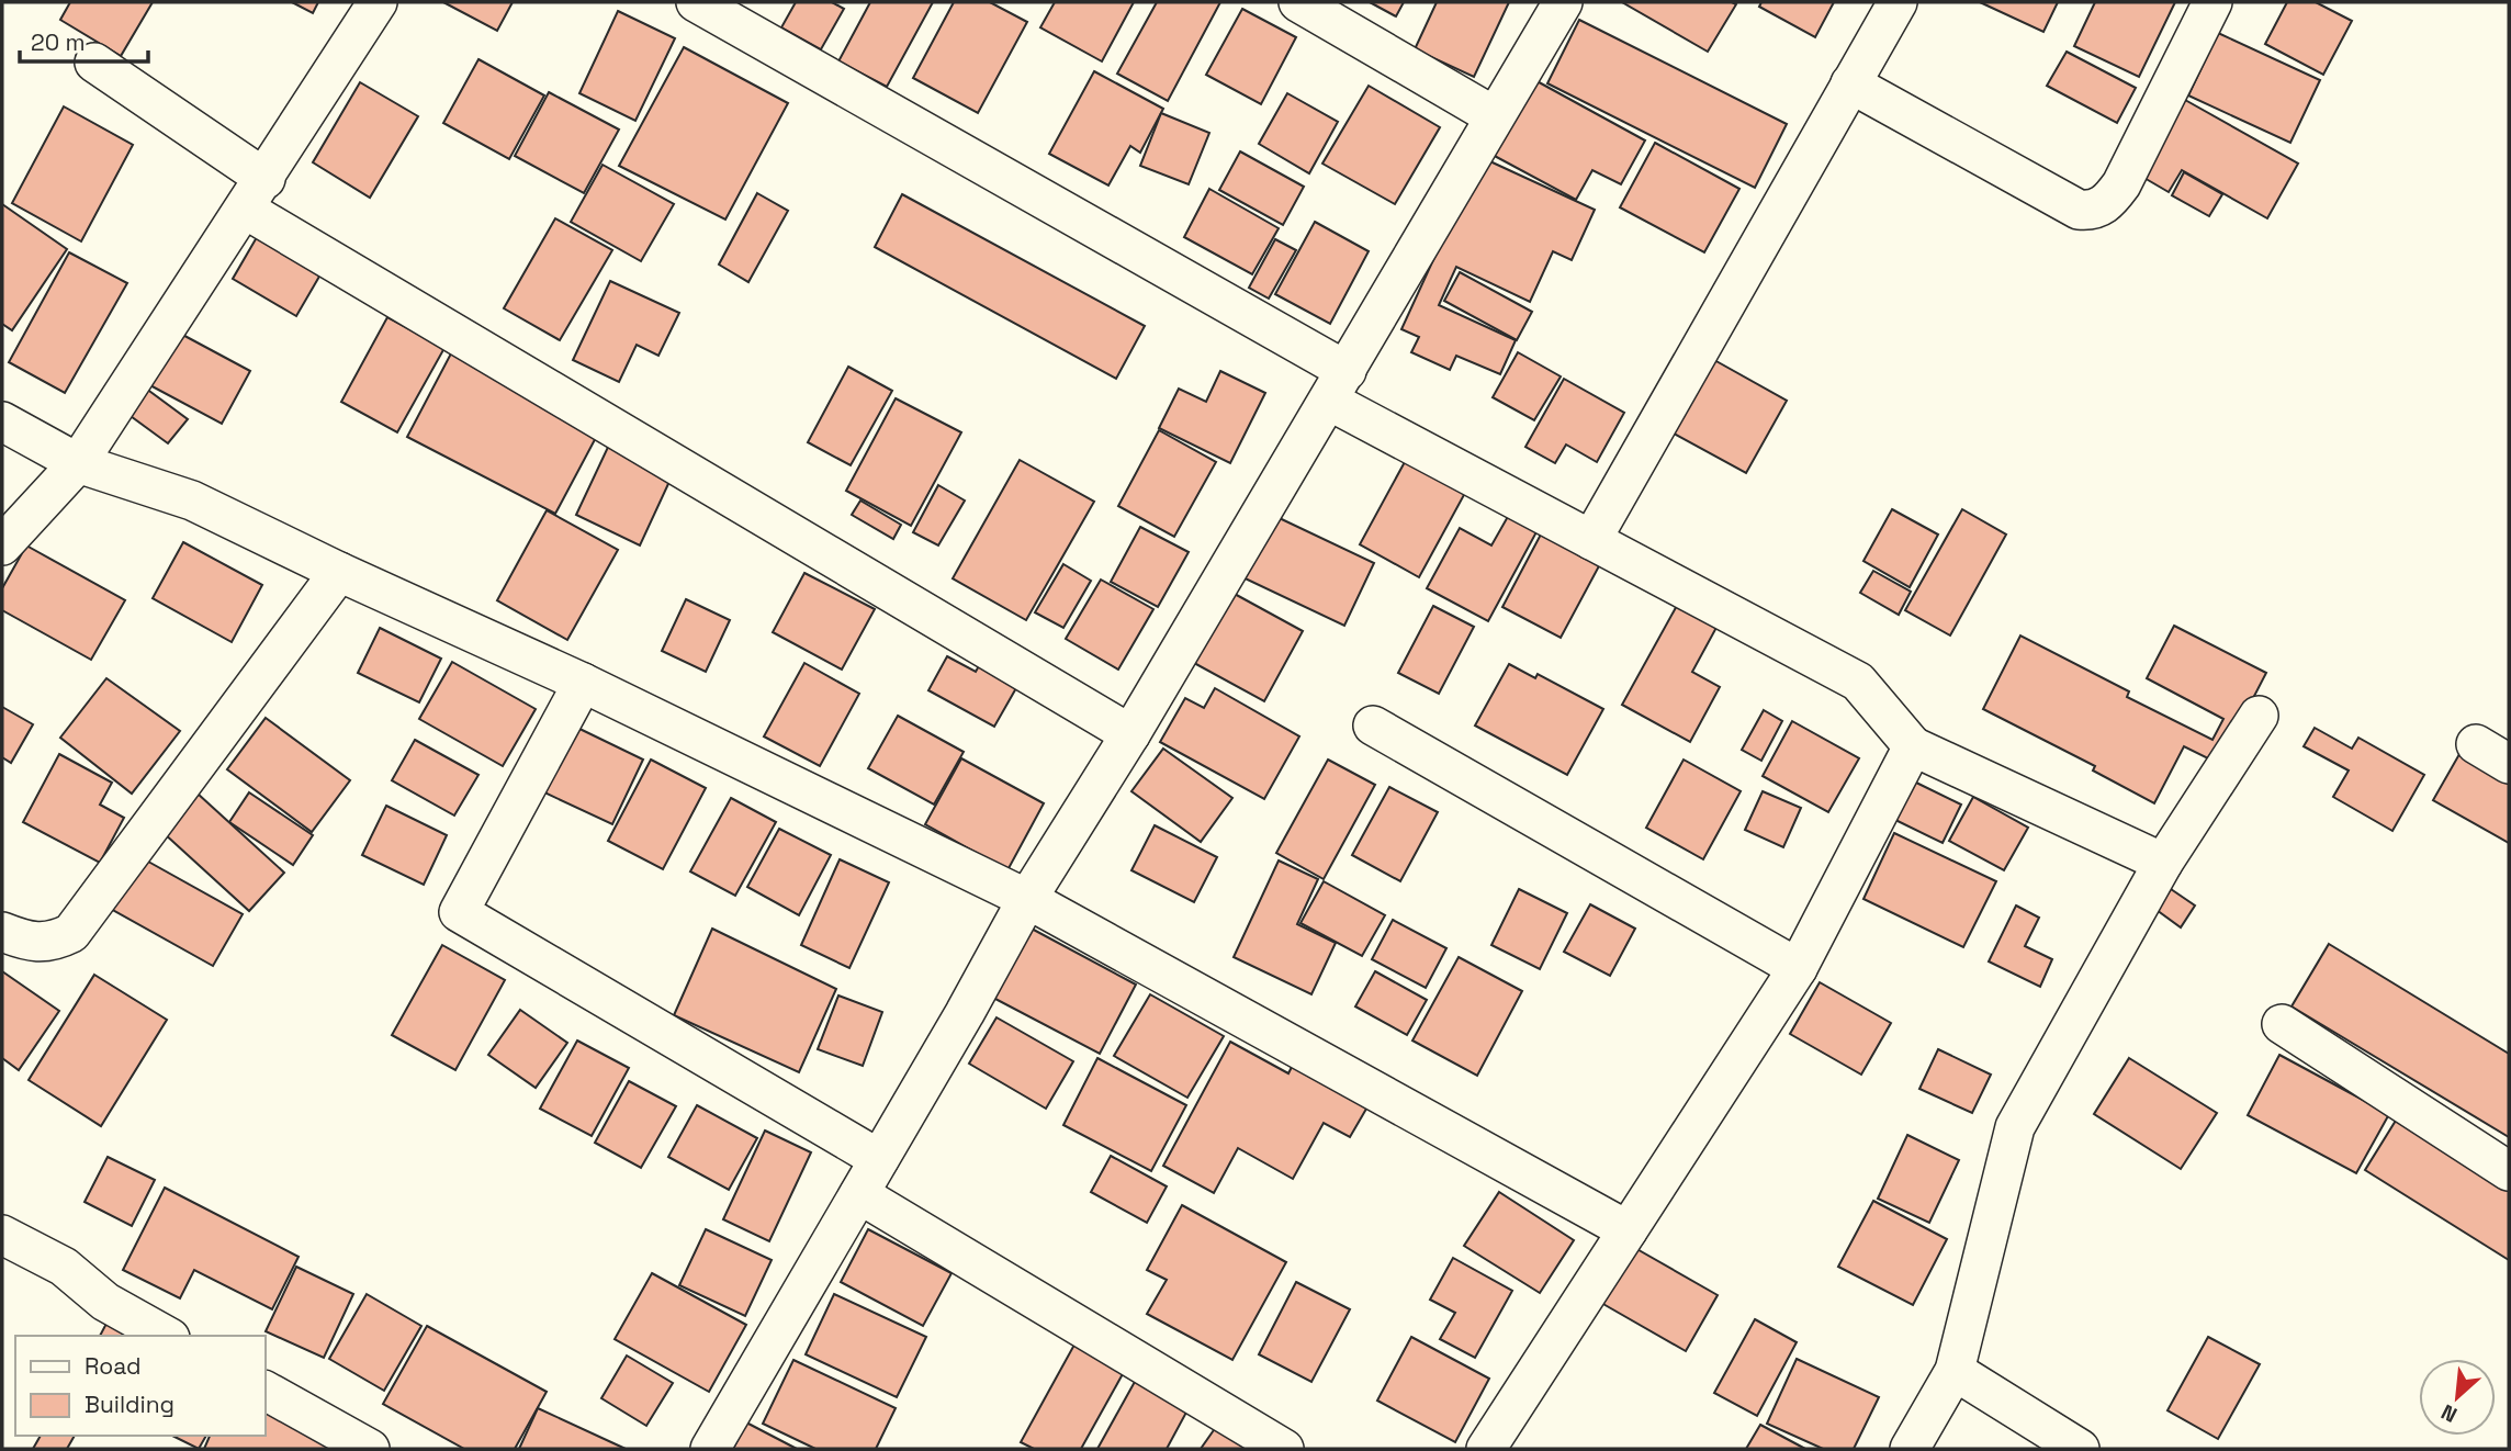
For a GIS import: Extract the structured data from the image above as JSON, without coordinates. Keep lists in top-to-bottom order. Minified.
{"legend":["Road","Building"],"scale_bar":"20 m","north":"bottom left"}
